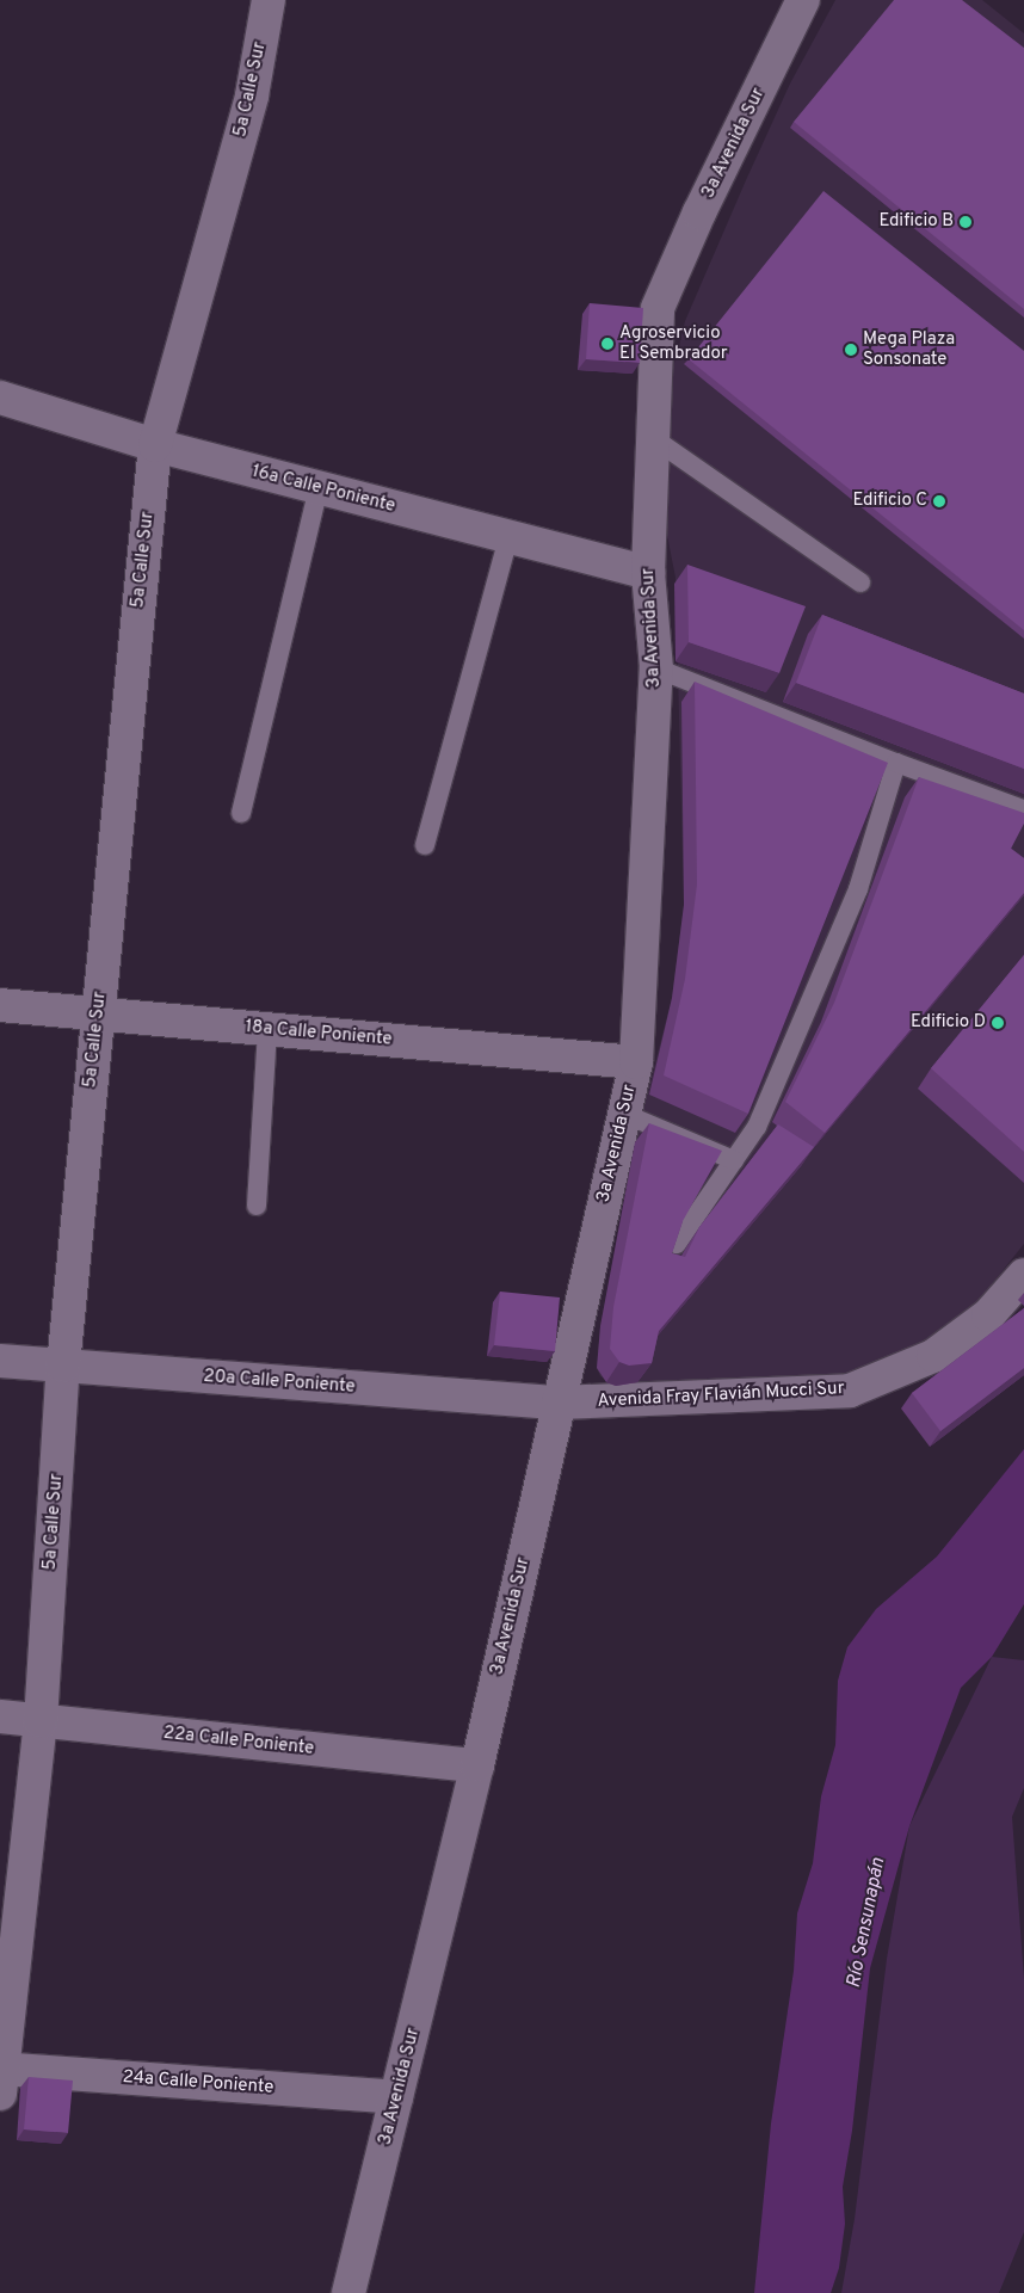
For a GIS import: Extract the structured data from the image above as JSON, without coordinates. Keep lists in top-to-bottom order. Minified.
{"streets":{"street":["5a Calle Sur","3a Avenida Sur","16a Calle Poniente","18a Calle Poniente","20a Calle Poniente","Avenida Fray Flavián Mucci Sur","22a Calle Poniente","24a Calle Poniente"]},"crossings":[["5a Calle Sur","16a Calle Poniente"],["5a Calle Sur","18a Calle Poniente"],["5a Calle Sur","20a Calle Poniente"],["5a Calle Sur","22a Calle Poniente"],["5a Calle Sur","24a Calle Poniente"],["3a Avenida Sur","16a Calle Poniente"],["3a Avenida Sur","18a Calle Poniente"],["3a Avenida Sur","20a Calle Poniente"],["3a Avenida Sur","Avenida Fray Flavián Mucci Sur"],["3a Avenida Sur","22a Calle Poniente"],["3a Avenida Sur","24a Calle Poniente"],["20a Calle Poniente","Avenida Fray Flavián Mucci Sur"]],"water":["Río Sensunapán"],"places":["Edificio B","Agroservicio El Sembrador","Mega Plaza Sonsonate","Edificio C","Edificio D"]}
